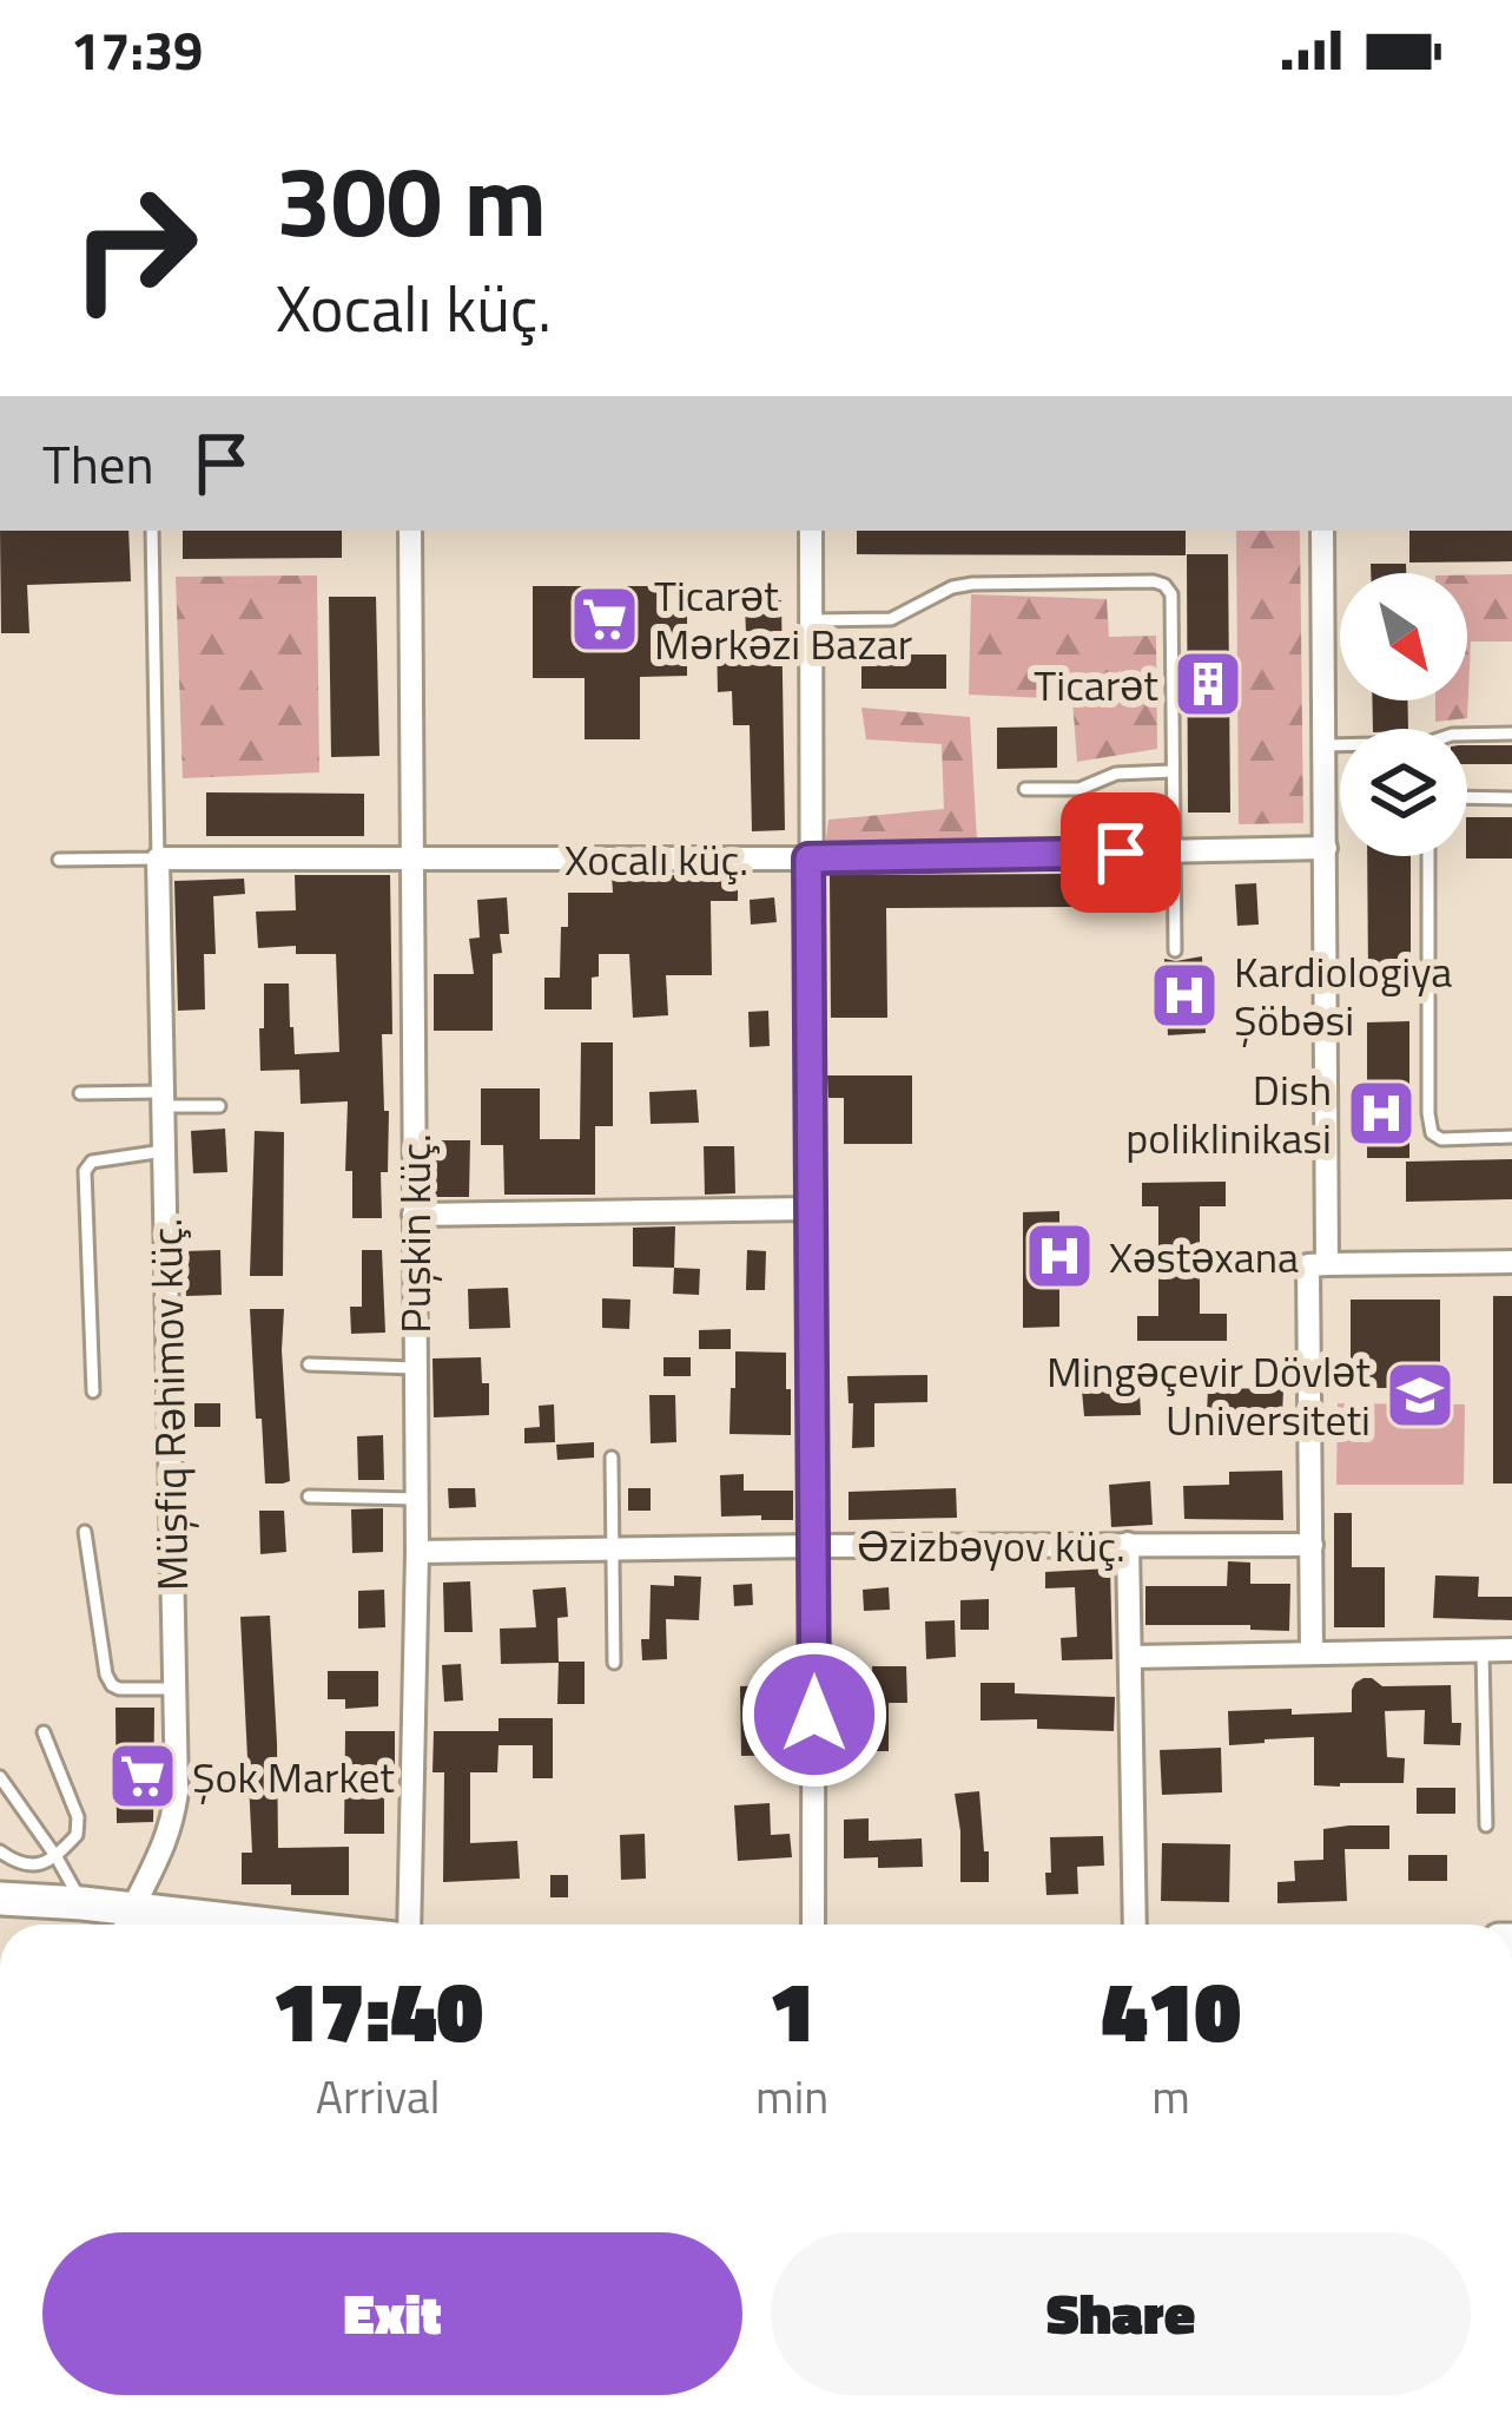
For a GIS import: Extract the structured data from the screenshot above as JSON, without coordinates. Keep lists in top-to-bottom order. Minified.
{"streets":{"street":["Xocalı küç.","Puşkin küç.","Müşfiq Rəhimov küç.","Əzizbəyov küç."]},"crossings":[["Xocalı küç.","Puşkin küç."],["Xocalı küç.","Müşfiq Rəhimov küç."],["Puşkin küç.","Əzizbəyov küç."]],"places":{"supermarket":["Ticarət Mərkəzi Bazar","Şok Market"],"building":["Ticarət"],"hospital":["Kardiologiya Şöbəsi","Dish poliklinikasi","Xəstəxana"],"school or university":["Mingəçevir Dövlət Universiteti"]},"north":"bottom right","page":{"status":"17:39","turn":["300 m","Xocalı küç."],"then":"Then","eta":["17:40","Arrival","1","min","410","m"],"buttons":["Exit","Share"]}}
